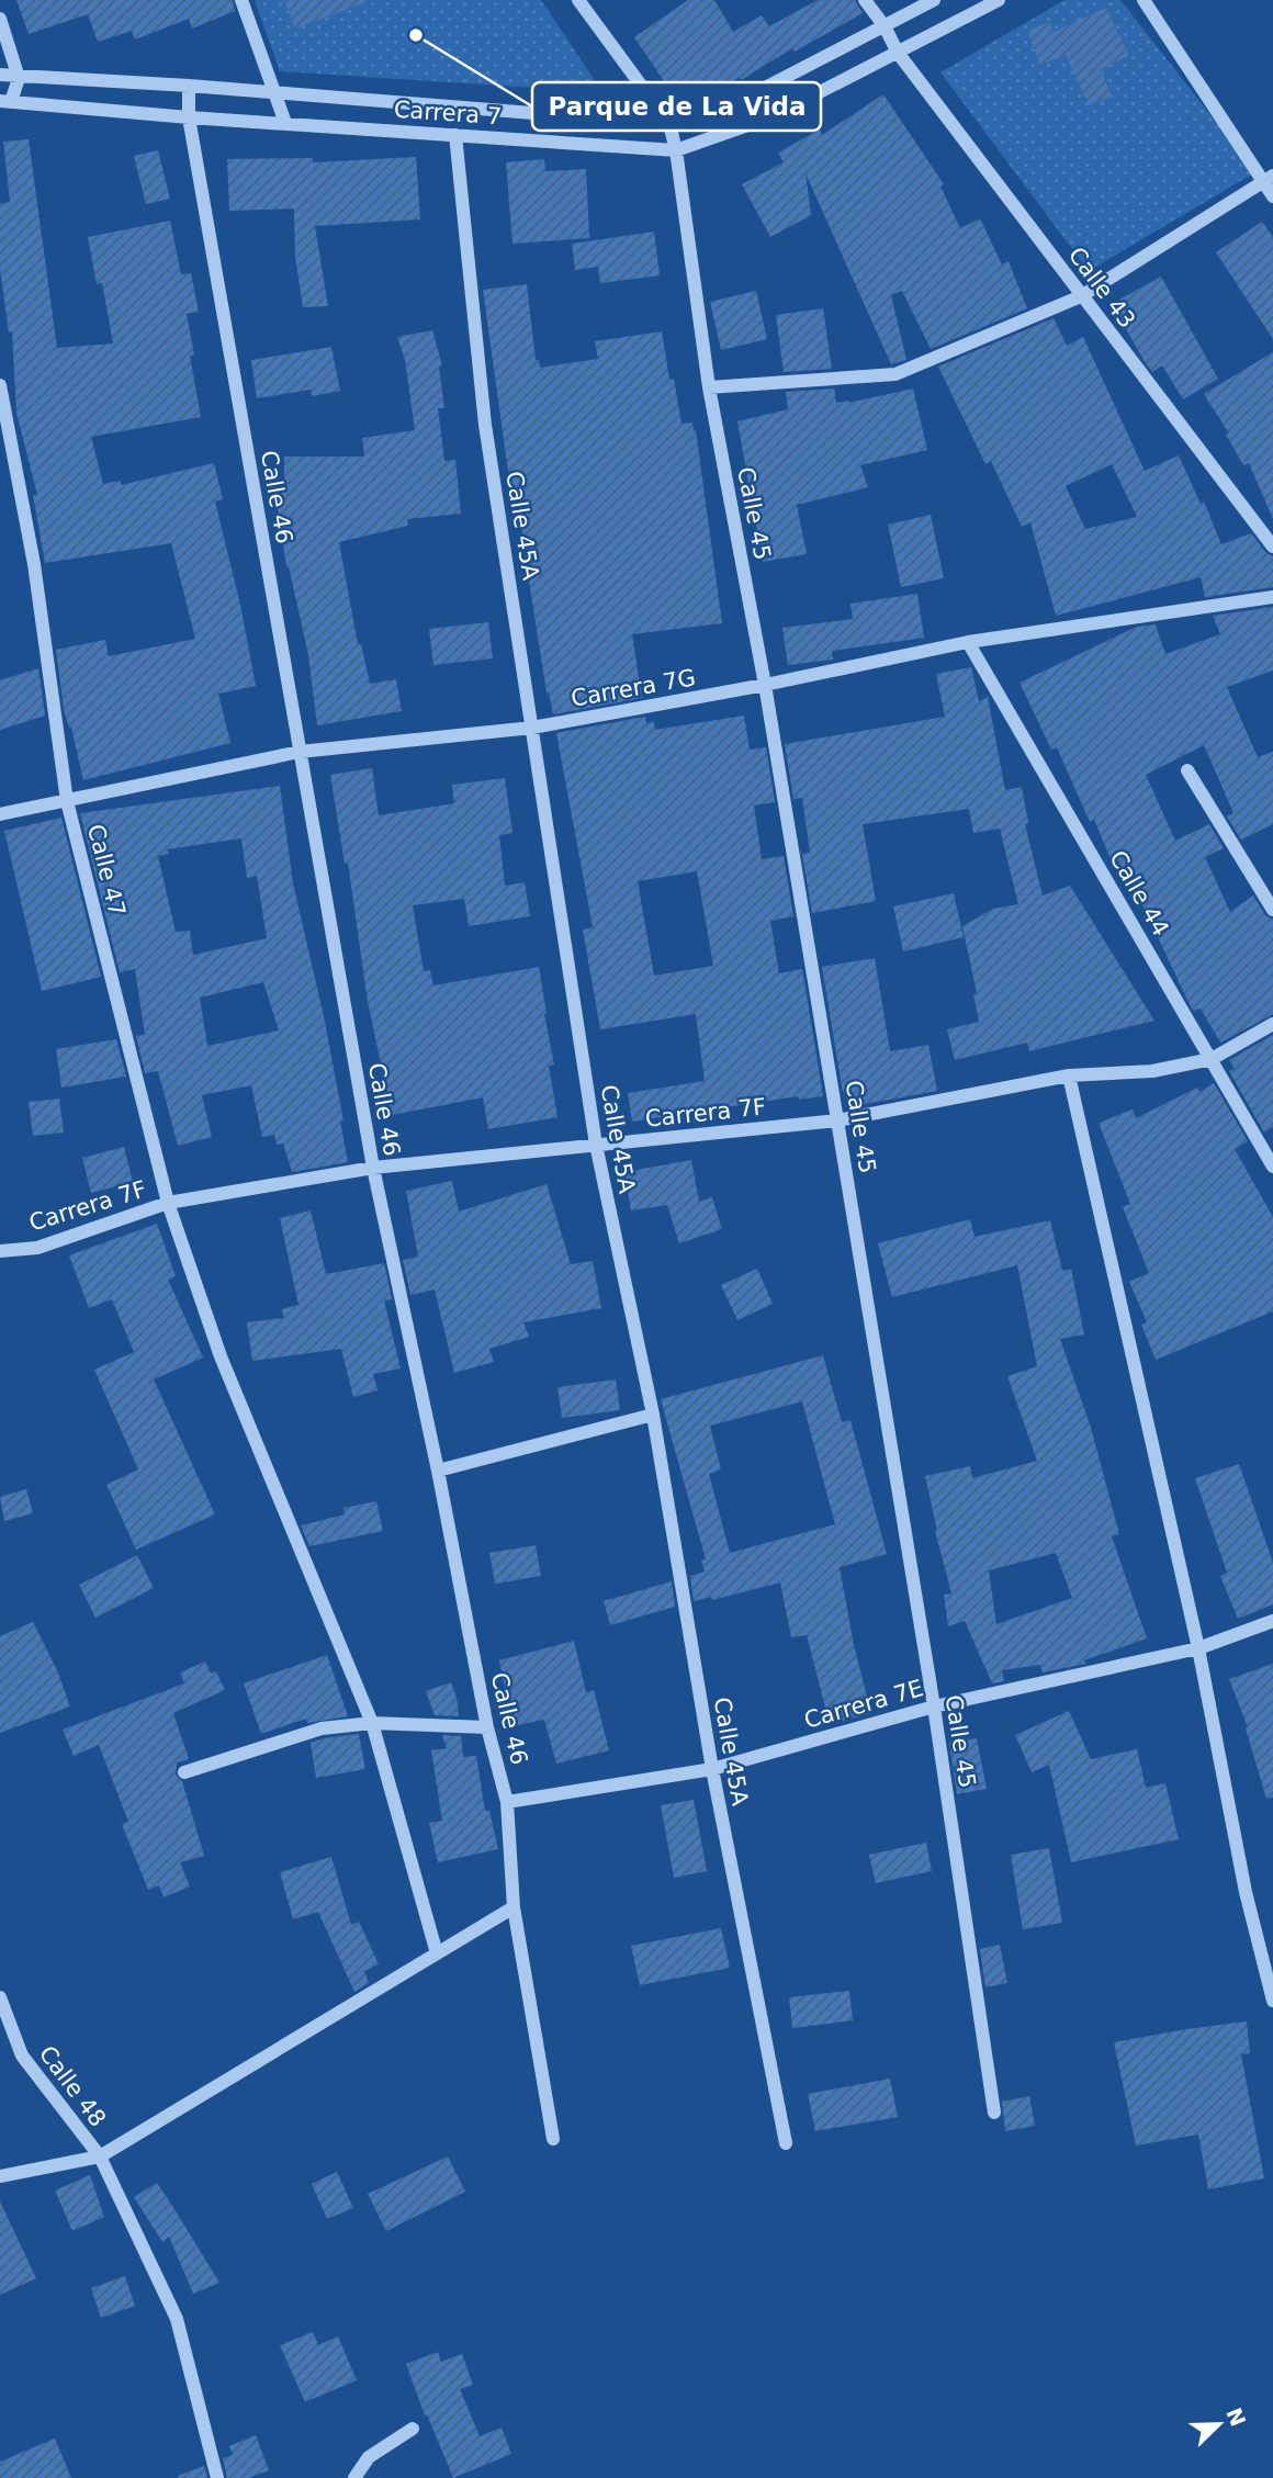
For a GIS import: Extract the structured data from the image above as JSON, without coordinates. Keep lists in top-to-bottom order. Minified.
{"streets":{"street":["Carrera 7","Calle 43","Calle 46","Calle 45","Calle 45A","Carrera 7G","Calle 47","Calle 44","Carrera 7F","Carrera 7E","Calle 48"]},"crossings":[["Carrera 7","Calle 43"],["Carrera 7","Calle 46"],["Carrera 7","Calle 45"],["Carrera 7","Calle 45A"],["Calle 46","Carrera 7G"],["Calle 46","Carrera 7F"],["Calle 46","Carrera 7E"],["Calle 45","Carrera 7G"],["Calle 45","Carrera 7F"],["Calle 45","Carrera 7E"],["Calle 45A","Carrera 7G"],["Calle 45A","Carrera 7F"],["Calle 45A","Carrera 7E"],["Carrera 7G","Calle 47"],["Carrera 7G","Calle 44"],["Calle 47","Carrera 7F"],["Calle 44","Carrera 7F"]],"places":["Parque de La Vida"],"north":"top right"}
